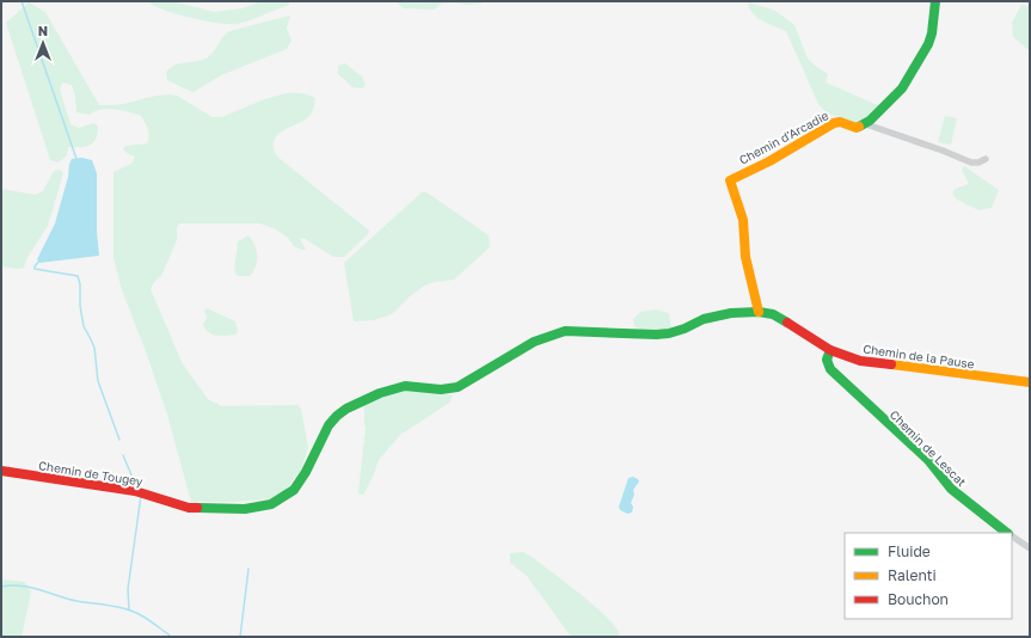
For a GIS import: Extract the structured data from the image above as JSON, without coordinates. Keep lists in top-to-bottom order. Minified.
{"streets":{"street":["Chemin d'Arcadie","Chemin de la Pause","Chemin de Lescat","Chemin de Tougey"]},"crossings":[["Chemin d'Arcadie","Chemin de la Pause"],["Chemin d'Arcadie","Chemin de Tougey"],["Chemin de la Pause","Chemin de Lescat"],["Chemin de la Pause","Chemin de Tougey"]],"legend":["Fluide","Ralenti","Bouchon"],"north":"top"}
